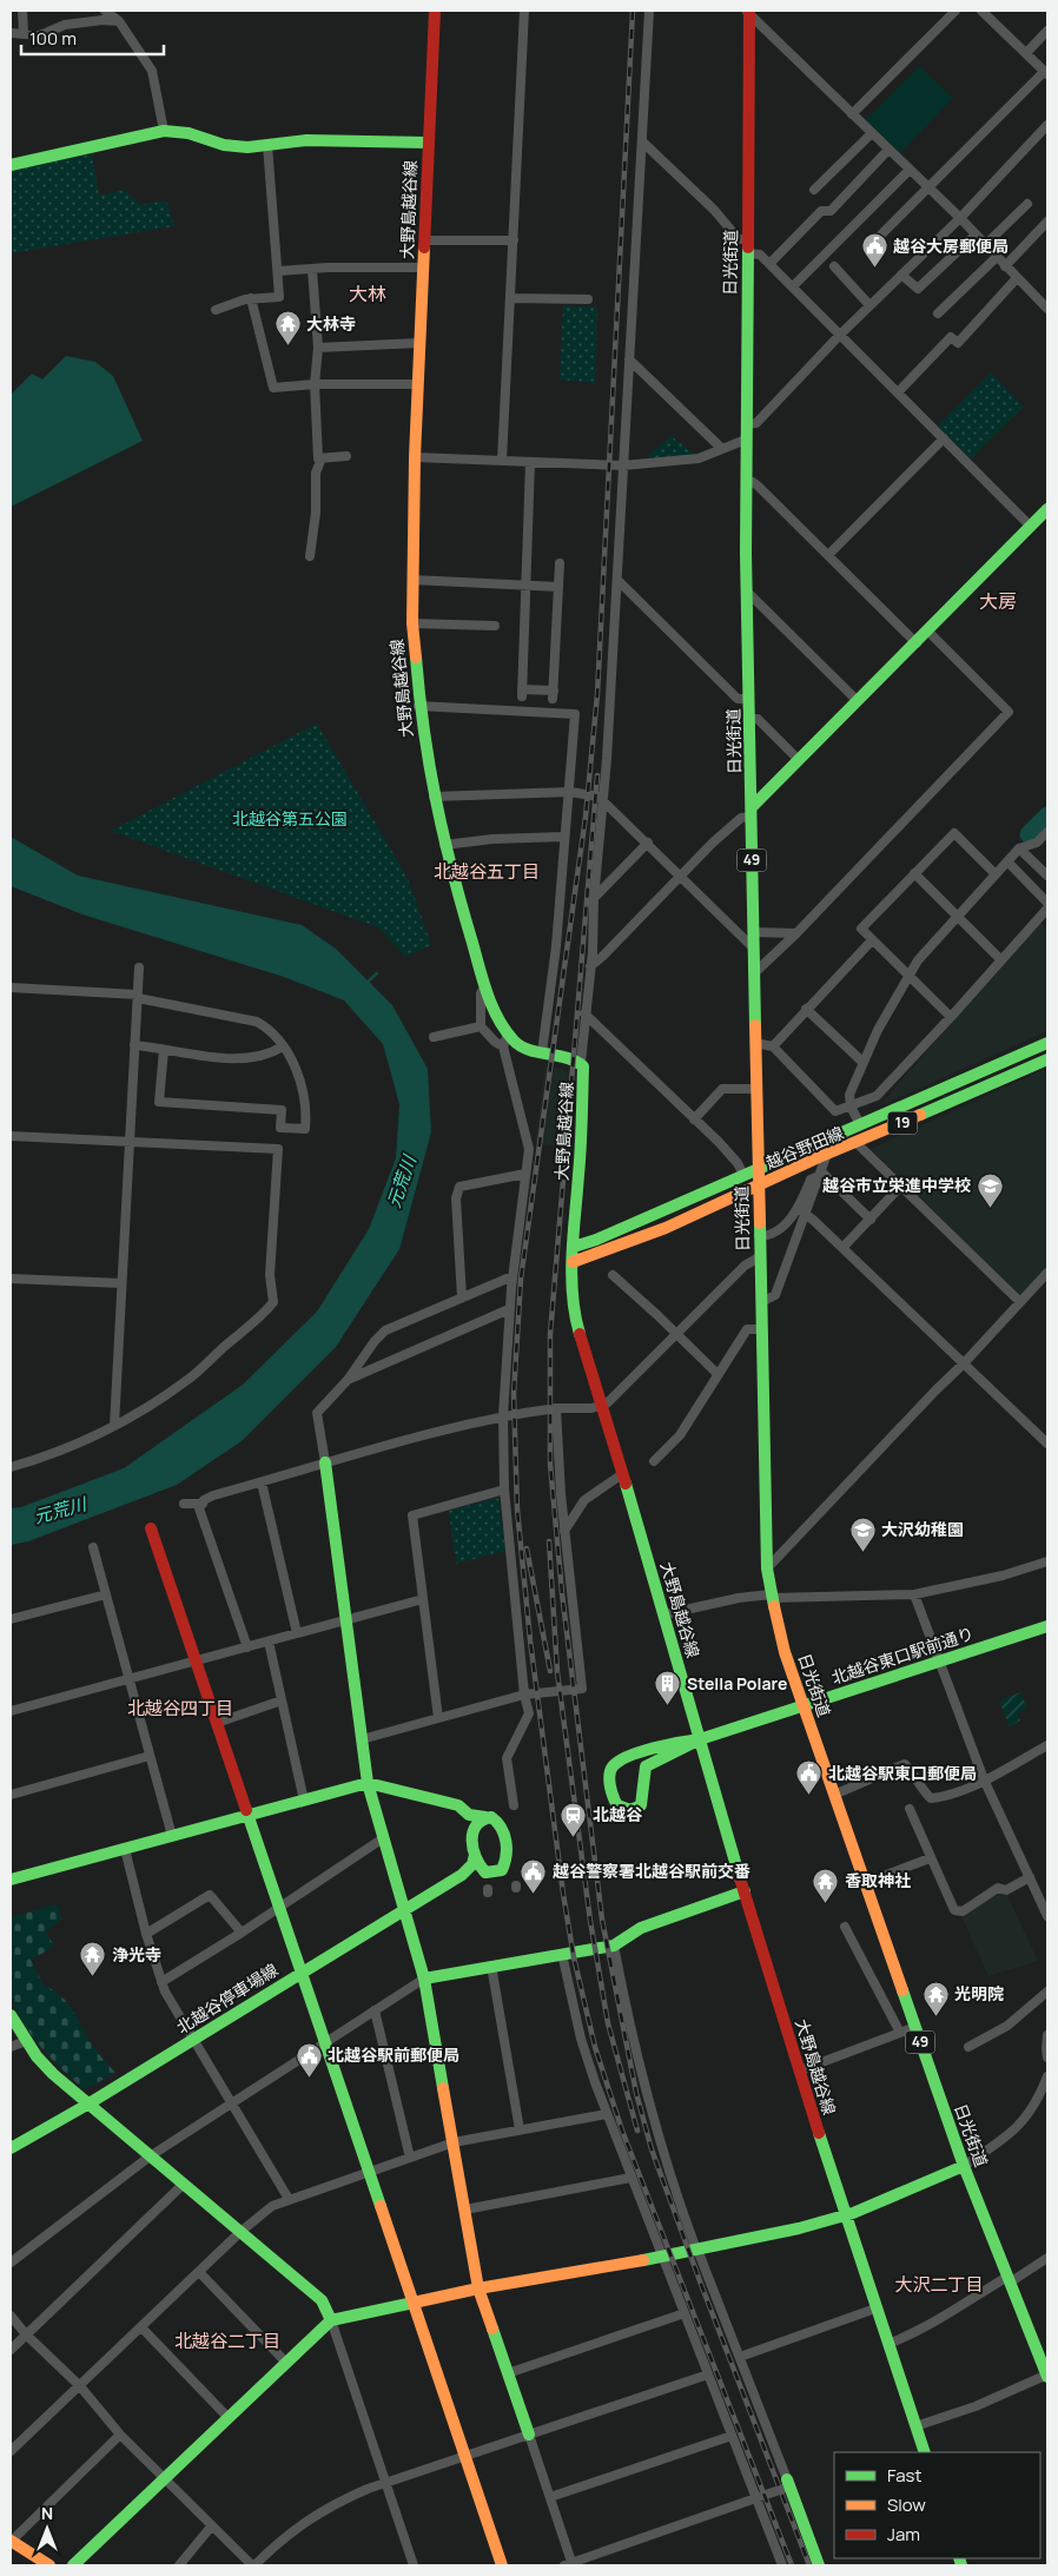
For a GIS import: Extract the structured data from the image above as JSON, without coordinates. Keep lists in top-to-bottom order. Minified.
{"streets":{"main road":["大野島越谷線","日光街道","49","19","越谷野田線","北越谷東口駅前通り","北越谷停車場線"]},"crossings":[["大野島越谷線","越谷野田線"],["大野島越谷線","北越谷東口駅前通り"],["日光街道","越谷野田線"],["日光街道","北越谷東口駅前通り"]],"districts":["大林","大房","北越谷五丁目","北越谷四丁目","大沢二丁目","北越谷二丁目"],"water":["元荒川"],"parks":["北越谷第五公園"],"places":{"public building":["越谷大房郵便局","北越谷駅東口郵便局","越谷警察署北越谷駅前交番","北越谷駅前郵便局"],"temple":["大林寺","香取神社","浄光寺","光明院"],"school or university":["越谷市立栄進中学校","大沢幼稚園"],"building":["Stella Polare"],"station":["北越谷"]},"legend":["Fast","Slow","Jam"],"scale_bar":"100 m","north":"top"}
